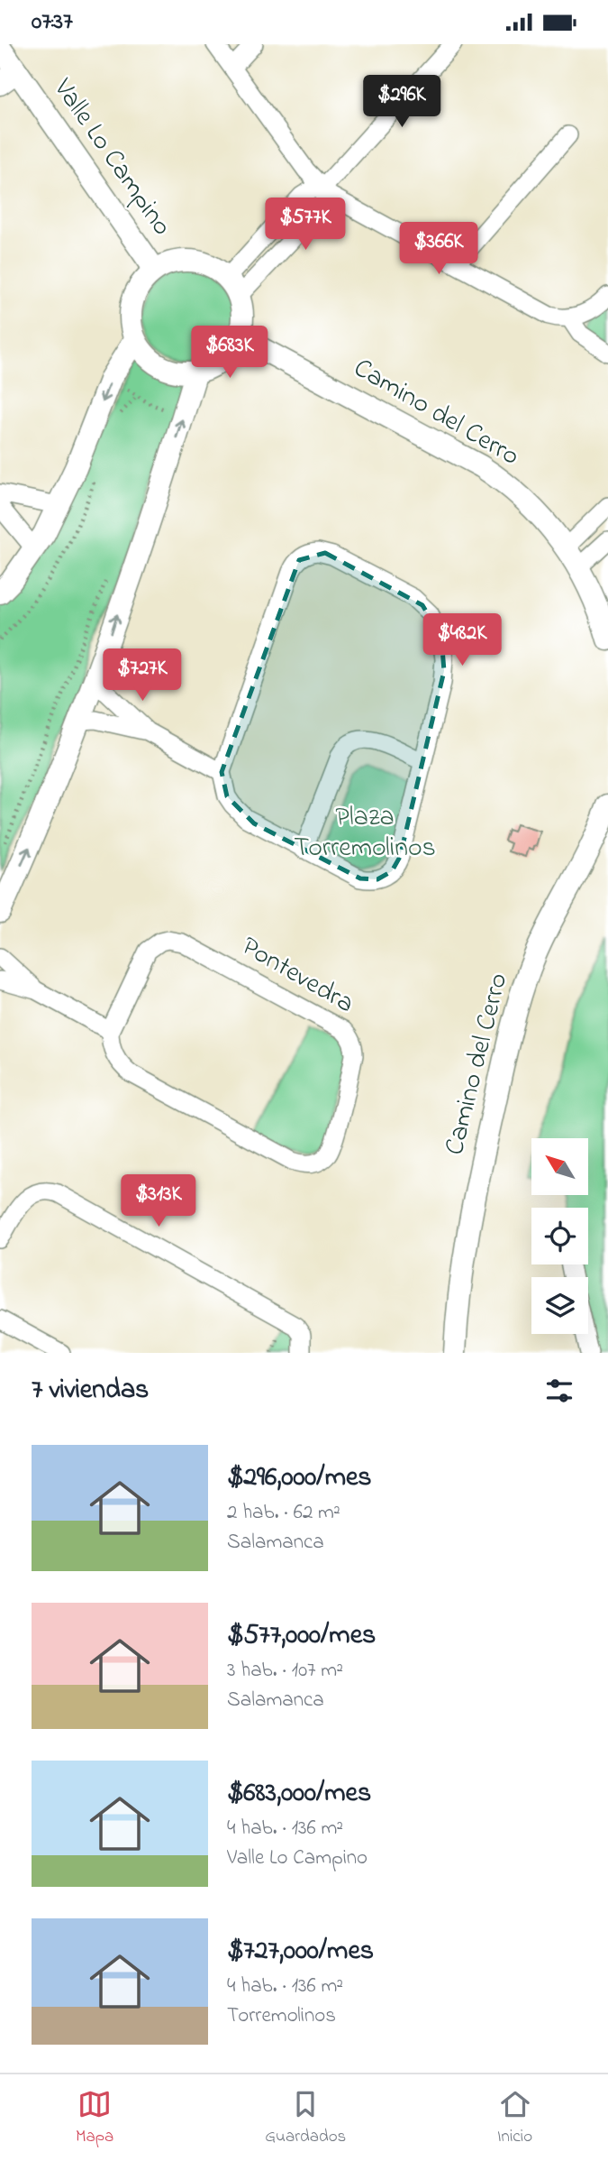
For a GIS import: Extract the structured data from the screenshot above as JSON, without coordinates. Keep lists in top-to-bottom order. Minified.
{"streets":{"street":["Valle Lo Campino","Camino del Cerro","Pontevedra"]},"crossings":[["Valle Lo Campino","Camino del Cerro"]],"parks":["Plaza Torremolinos"],"north":"top left","page":{"status":"07:37","price":["$296K","$577K","$366K","$683K","$482K","$727K","$313K"],"heading":"7 viviendas","list":[{"name":"$296,000/mes","note":"2 hab. · 62 m² · Salamanca"},{"name":"$577,000/mes","note":"3 hab. · 107 m² · Salamanca"},{"name":"$683,000/mes","note":"4 hab. · 136 m² · Valle Lo Campino"},{"name":"$727,000/mes","note":"4 hab. · 136 m² · Torremolinos"}],"tabs":["Mapa","Guardados","Inicio"]}}
